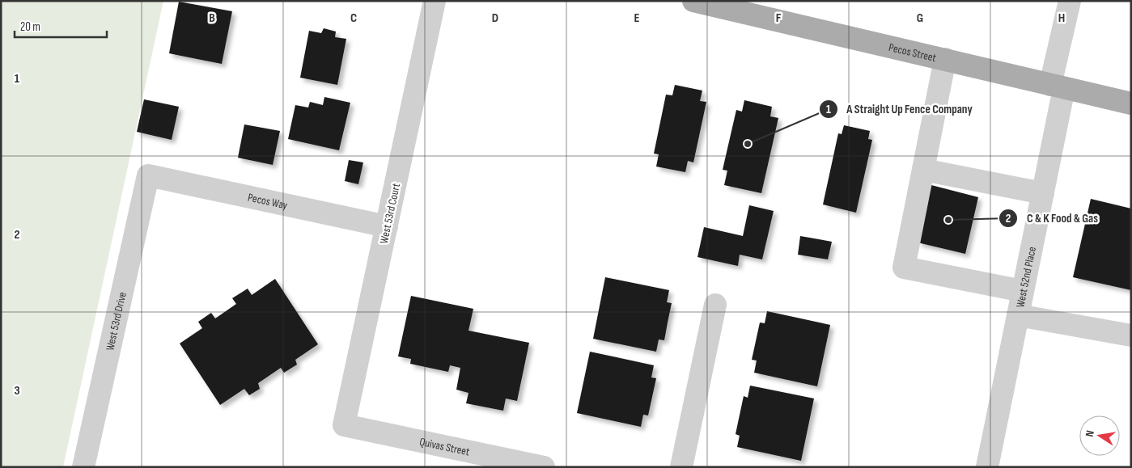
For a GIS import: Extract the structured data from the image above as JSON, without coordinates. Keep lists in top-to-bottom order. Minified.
{"streets":{"main road":["Pecos Street"],"street":["Pecos Way","West 53rd Court","West 52nd Place","West 53rd Drive","Quivas Street"]},"crossings":[["Pecos Street","West 52nd Place"],["Pecos Way","West 53rd Court"],["Pecos Way","West 53rd Drive"],["West 53rd Court","Quivas Street"]],"places":["A Straight Up Fence Company","C & K Food & Gas"],"scale_bar":"20 m","north":"left","grid":{"columns":["B","C","D","E","F","G","H"],"rows":["1","2","3"]}}
